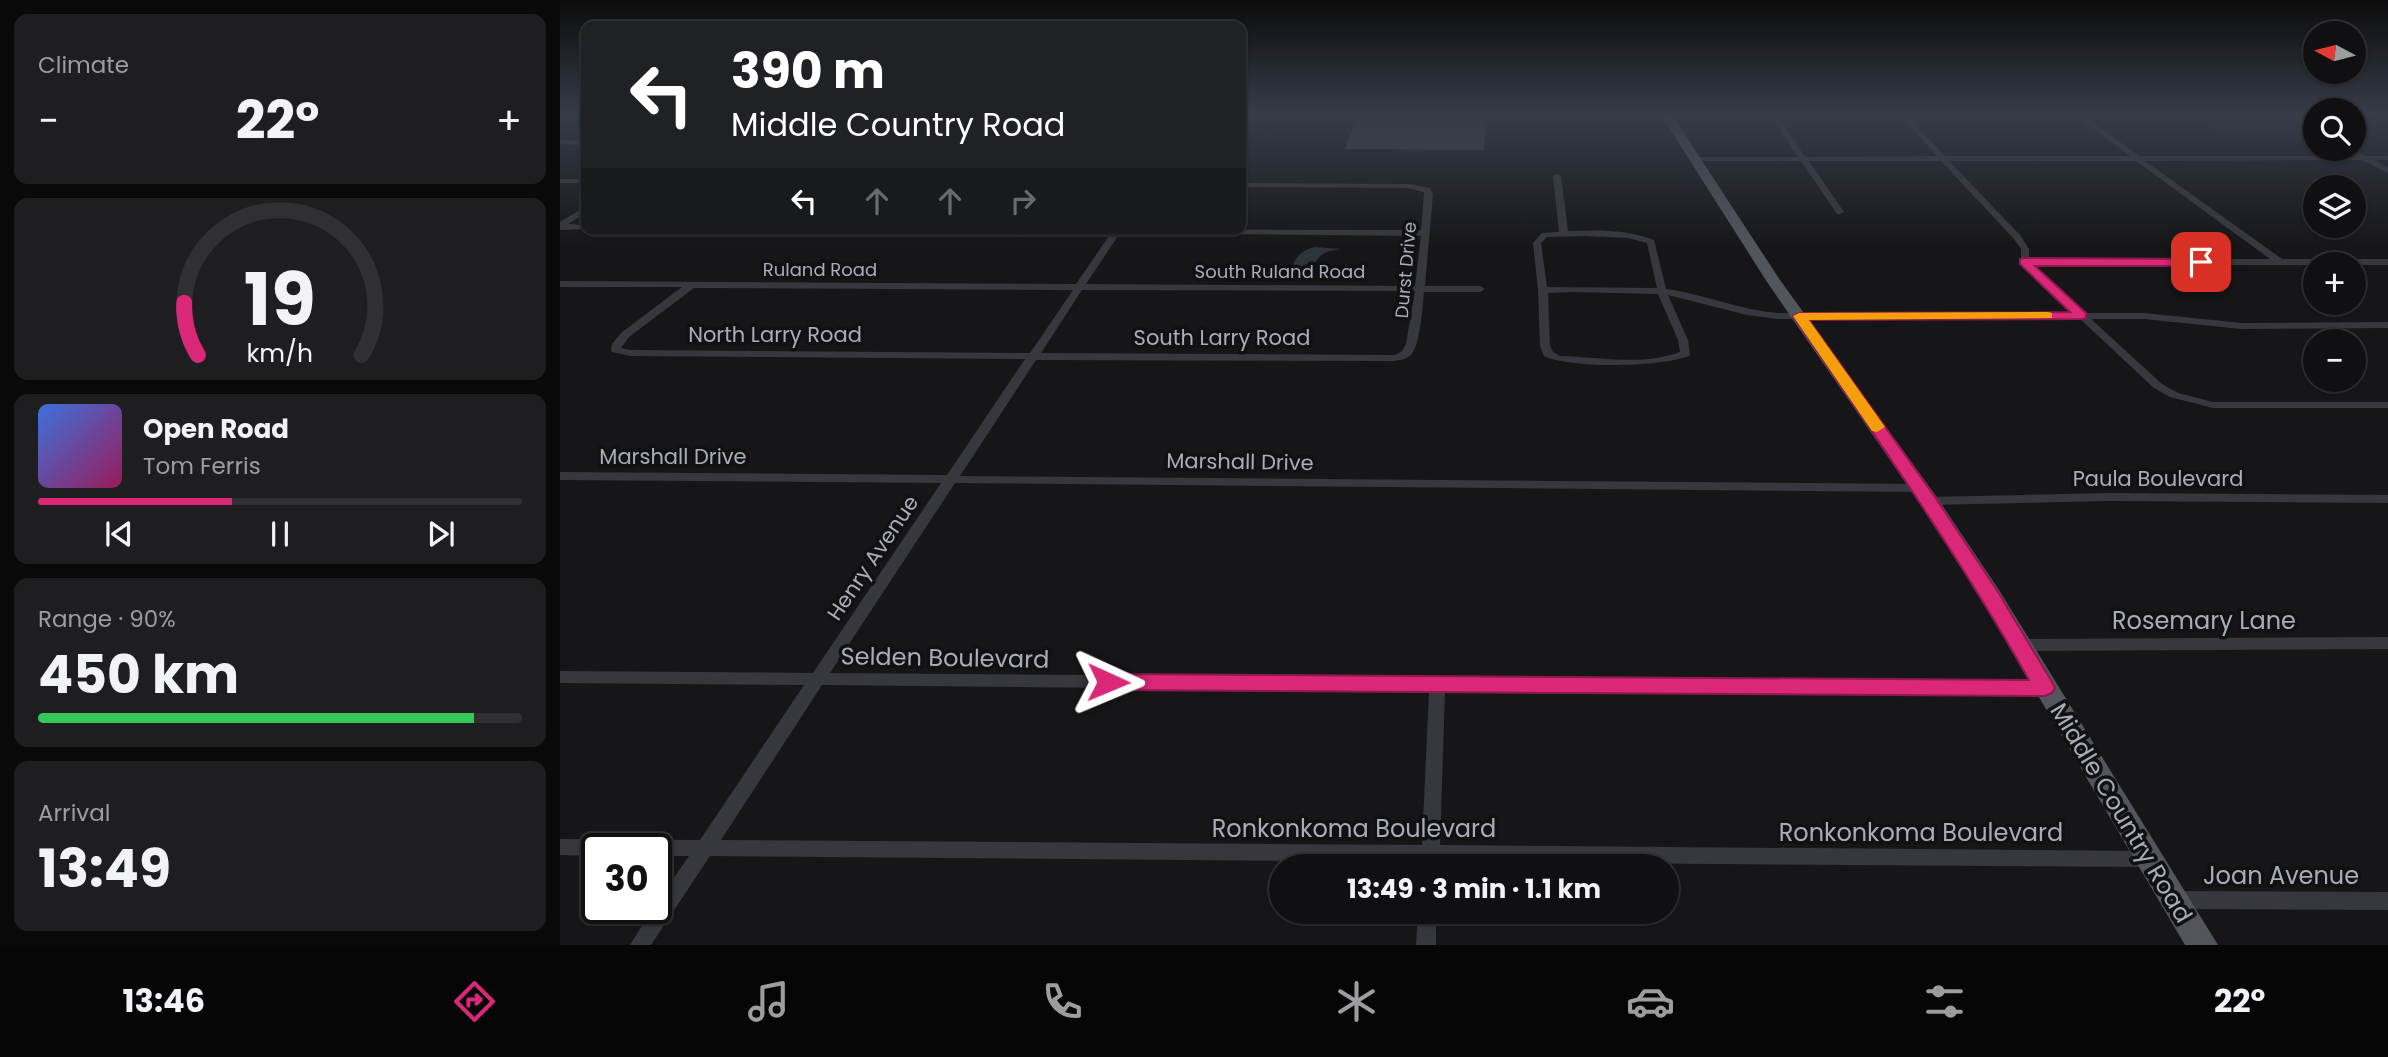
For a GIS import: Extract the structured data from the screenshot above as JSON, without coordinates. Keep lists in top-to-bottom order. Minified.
{"streets":{"main road":["Middle Country Road"],"street":["Ruland Road","Durst Drive","South Ruland Road","North Larry Road","South Larry Road","Marshall Drive","Paula Boulevard","Henry Avenue","Rosemary Lane","Selden Boulevard","Ronkonkoma Boulevard","Joan Avenue"]},"crossings":[["Ruland Road","South Ruland Road"],["Ruland Road","North Larry Road"],["Ruland Road","Henry Avenue"],["Durst Drive","South Ruland Road"],["Durst Drive","South Larry Road"],["South Ruland Road","Henry Avenue"],["North Larry Road","South Larry Road"],["North Larry Road","Henry Avenue"],["South Larry Road","Henry Avenue"],["Marshall Drive","Paula Boulevard"],["Marshall Drive","Henry Avenue"],["Marshall Drive","Middle Country Road"],["Paula Boulevard","Middle Country Road"],["Henry Avenue","Selden Boulevard"],["Henry Avenue","Ronkonkoma Boulevard"],["Rosemary Lane","Middle Country Road"],["Selden Boulevard","Middle Country Road"],["Middle Country Road","Ronkonkoma Boulevard"],["Middle Country Road","Joan Avenue"]],"north":"left","page":{"tile":["Climate",["Range · 90%","450 km"],["Arrival","13:49"]],"map_buttons":["+","−"],"turn":["390 m","Middle Country Road"],"heat":["−","22°","+"],"song":["Open Road","Tom Ferris"],"limit":"30","trip":"13:49 · 3 min · 1.1 km","tabs":["13:46","22°"],"gauge":["19","km/h"]}}
